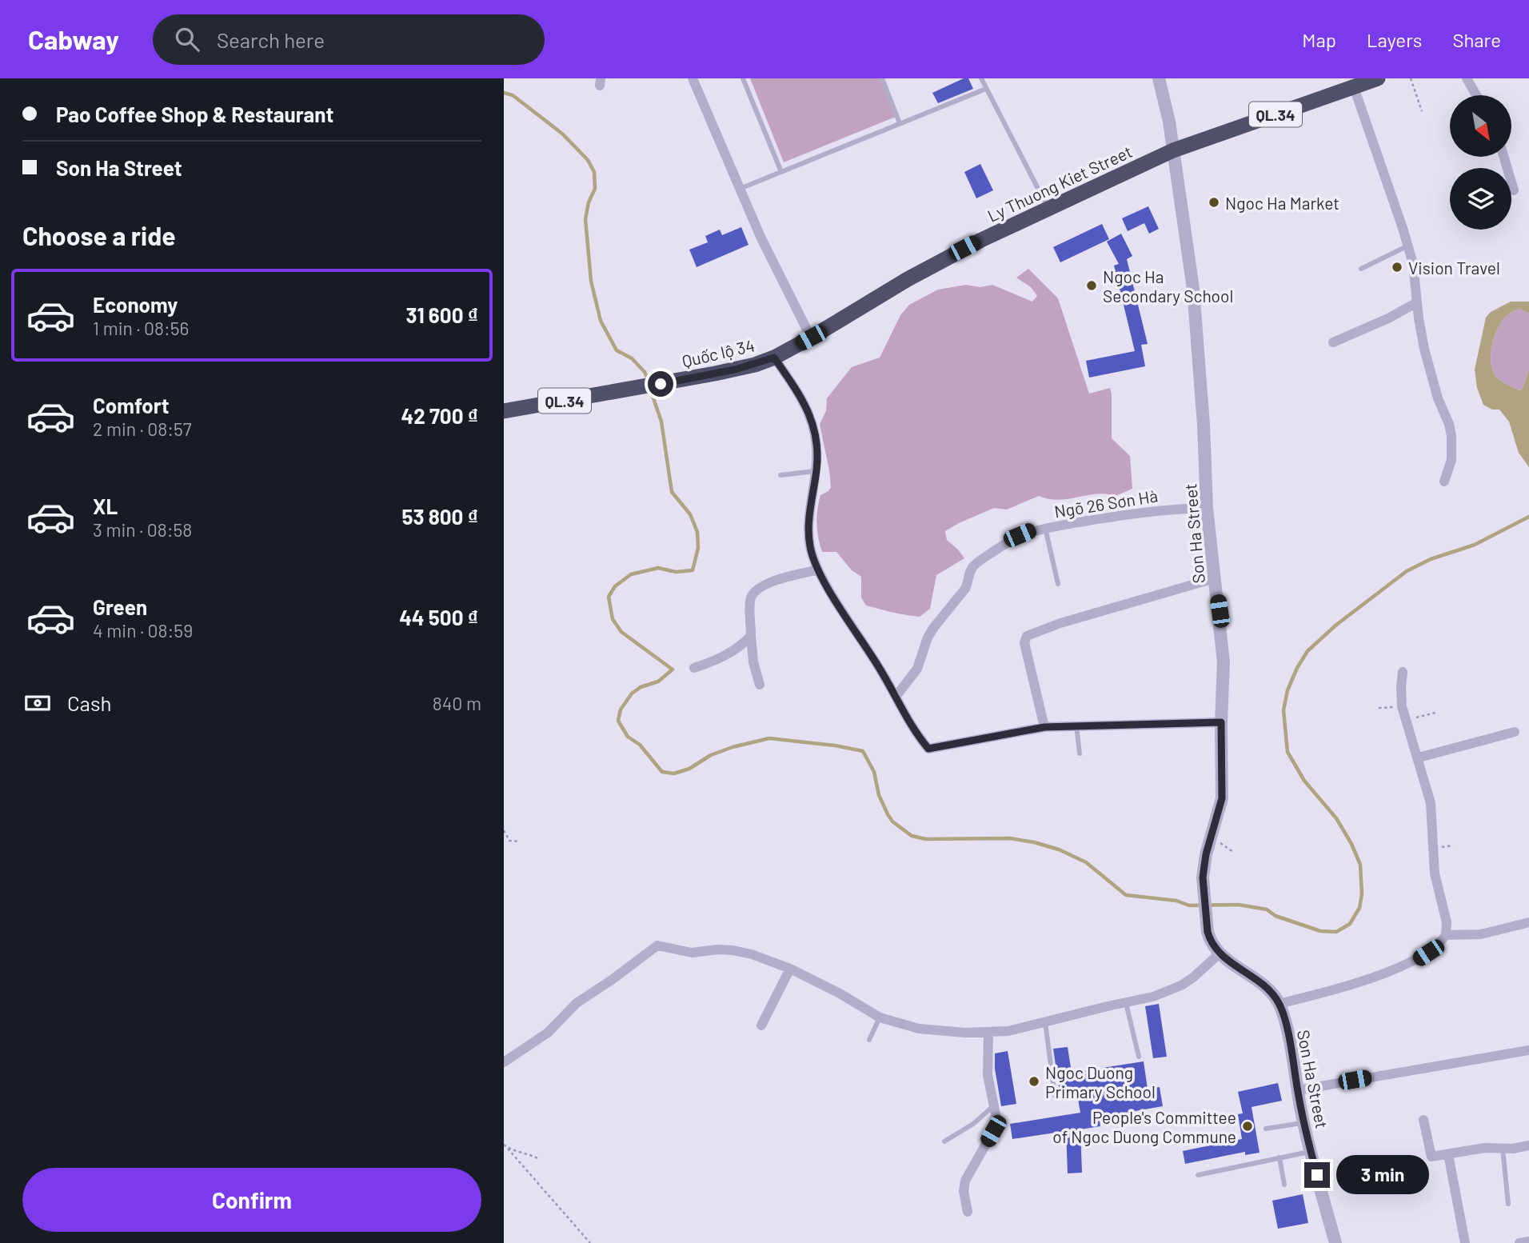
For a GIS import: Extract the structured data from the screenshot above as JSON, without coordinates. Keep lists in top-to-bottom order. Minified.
{"streets":{"highway":["QL.34","Ly Thuong Kiet Street","Quốc lộ 34"],"street":["Ngõ 26 Sơn Hà","Son Ha Street"]},"crossings":[["Ly Thuong Kiet Street","Quốc lộ 34"],["Ly Thuong Kiet Street","Son Ha Street"],["Ngõ 26 Sơn Hà","Son Ha Street"]],"places":["Ngoc Ha Market","Vision Travel","Ngoc Ha Secondary School","Ngoc Duong Primary School","People's Committee of Ngoc Duong Commune"],"north":"bottom right","page":{"header":"Cabway","search":"Search here","nav":["Map","Layers","Share"],"banner":["Pao Coffee Shop & Restaurant","Son Ha Street"],"heading":"Choose a ride","list":[{"name":"Economy","note":"1 min · 08:56","value":"31 600 ₫"},{"name":"Comfort","note":"2 min · 08:57","value":"42 700 ₫"},{"name":"XL","note":"3 min · 08:58","value":"53 800 ₫"},{"name":"Green","note":"4 min · 08:59","value":"44 500 ₫"}],"pay":["Cash","840 m"],"bubble":"3 min","buttons":"Confirm"}}
